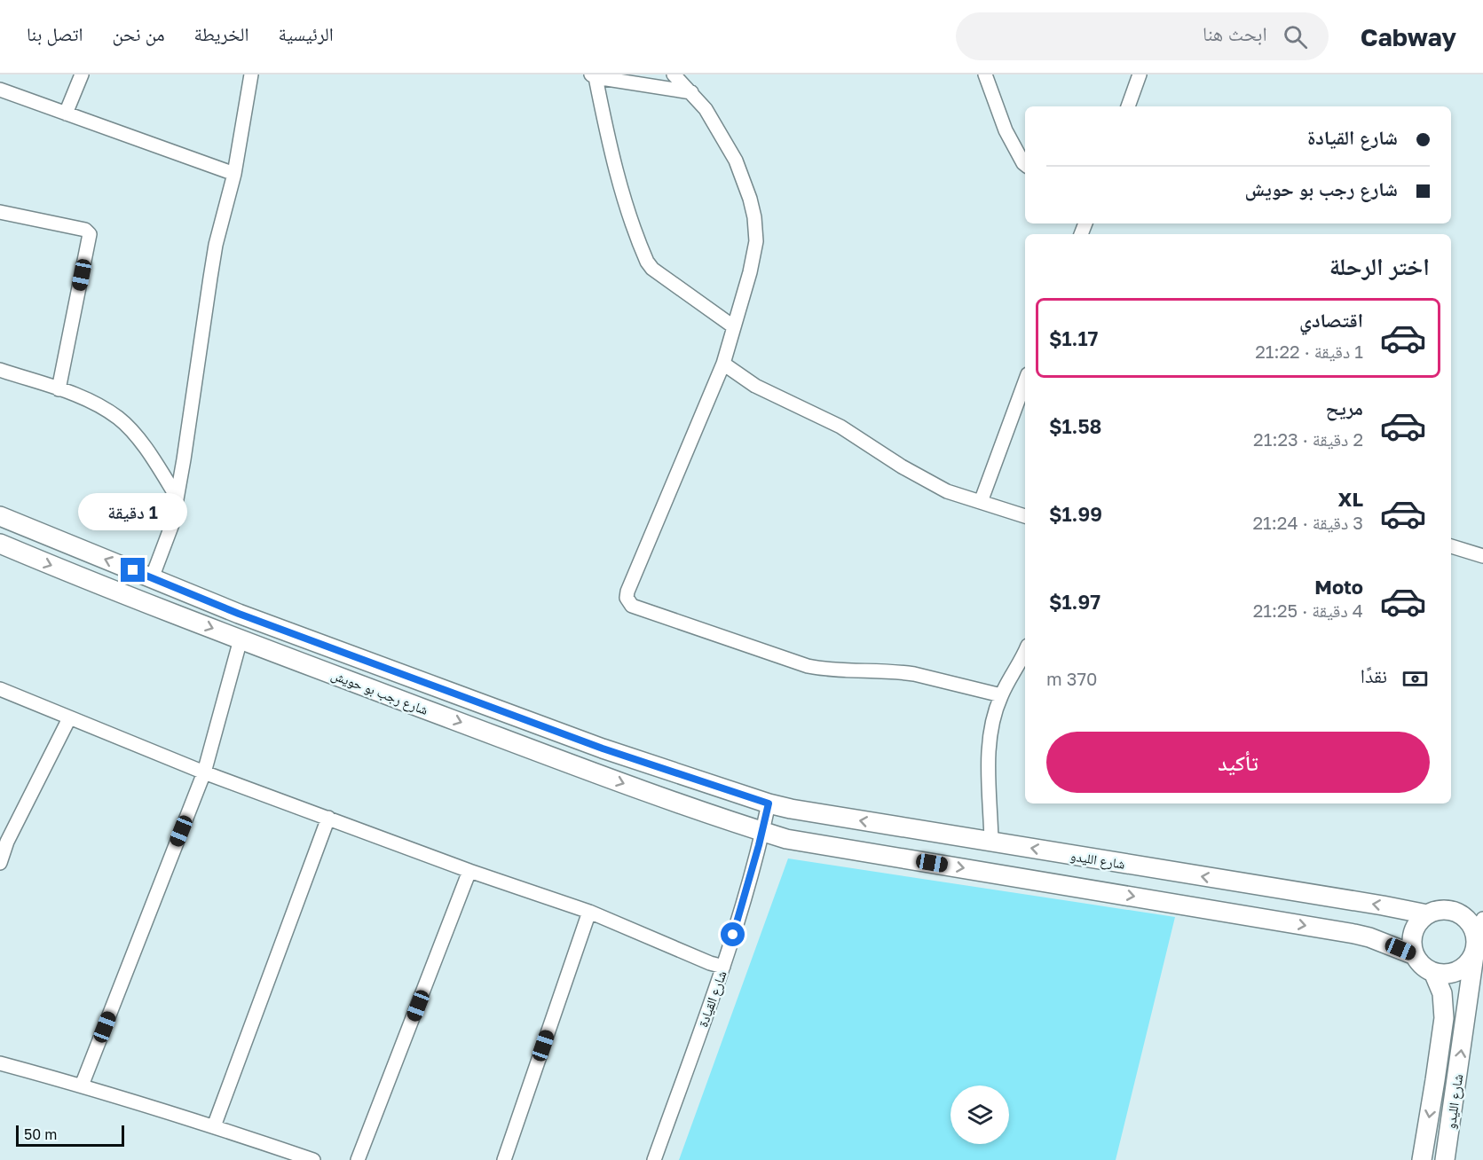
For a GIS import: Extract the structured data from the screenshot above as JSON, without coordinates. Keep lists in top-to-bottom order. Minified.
{"streets":{"main road":["شارع رجب بو حويش","شارع الليدو"],"street":["شارع القيادة"]},"crossings":[["شارع رجب بو حويش","شارع الليدو"],["شارع رجب بو حويش","شارع القيادة"],["شارع الليدو","شارع القيادة"]],"scale_bar":"50 m","page":{"header":"Cabway","search":"ابحث هنا","nav":["الرئيسية","الخريطة","من نحن","اتصل بنا"],"banner":["شارع القيادة","شارع رجب بو حويش"],"heading":"اختر الرحلة","list":[{"name":"اقتصادي","note":"1 دقيقة · 21:22","value":"$1.17"},{"name":"مريح","note":"2 دقيقة · 21:23","value":"$1.58"},{"name":"XL","note":"3 دقيقة · 21:24","value":"$1.99"},{"name":"Moto","note":"4 دقيقة · 21:25","value":"$1.97"}],"bubble":"1 دقيقة","pay":["نقدًا","370 m"],"buttons":"تأكيد","scale":"50 m"}}
